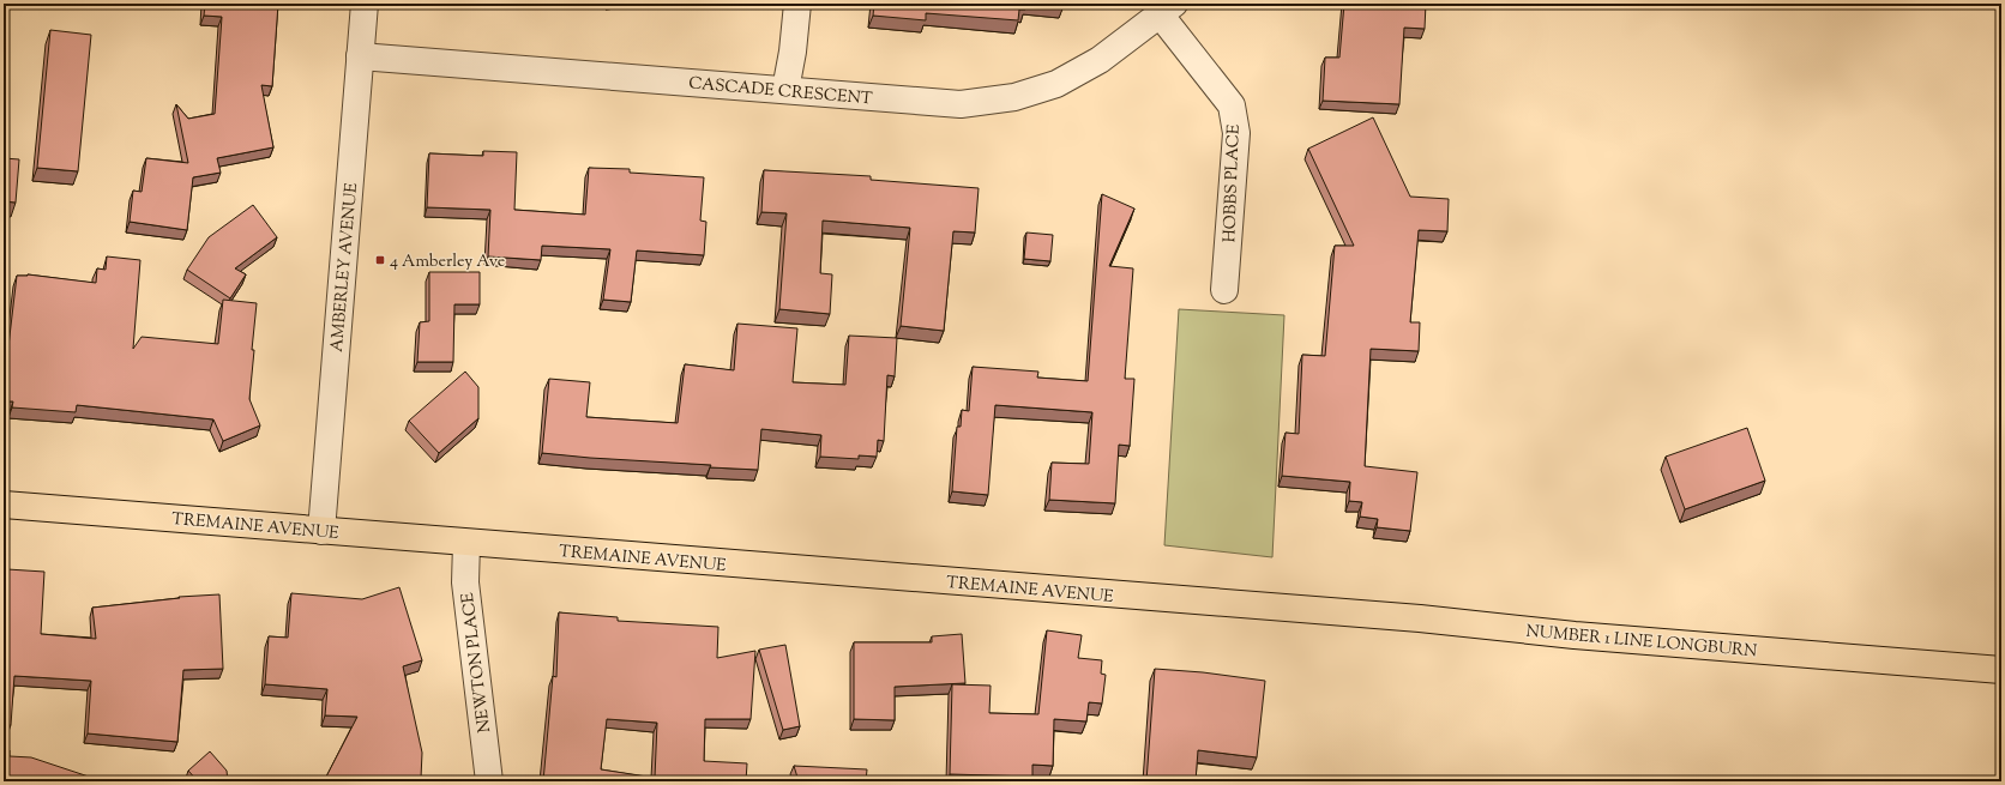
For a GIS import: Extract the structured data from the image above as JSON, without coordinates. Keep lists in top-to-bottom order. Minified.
{"streets":{"main road":["TREMAINE AVENUE","NUMBER 1 LINE LONGBURN"],"street":["CASCADE CRESCENT","HOBBS PLACE","AMBERLEY AVENUE","NEWTON PLACE"]},"crossings":[["CASCADE CRESCENT","HOBBS PLACE"],["CASCADE CRESCENT","AMBERLEY AVENUE"],["AMBERLEY AVENUE","TREMAINE AVENUE"],["TREMAINE AVENUE","NUMBER 1 LINE LONGBURN"],["TREMAINE AVENUE","NEWTON PLACE"]],"places":{"transit":["4 Amberley Ave"]}}
